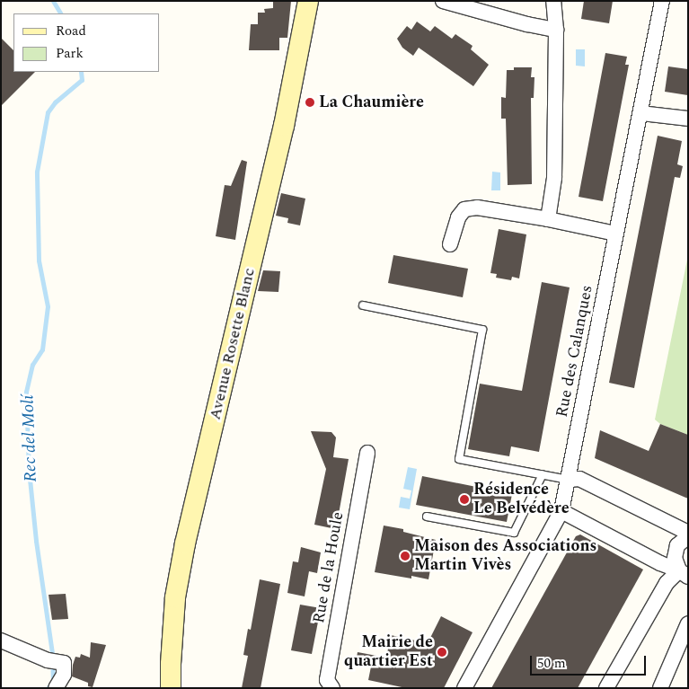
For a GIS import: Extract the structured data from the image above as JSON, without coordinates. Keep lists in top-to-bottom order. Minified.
{"streets":{"main road":["Avenue Rosette Blanc"],"street":["Rue des Calanques","Rue de la Houle"]},"water":["Rec del Molí"],"places":["La Chaumière","Résidence Le Belvédère","Maison des Associations Martin Vivès","Mairie de quartier Est"],"legend":["Road","Park"],"scale_bar":"50 m"}
